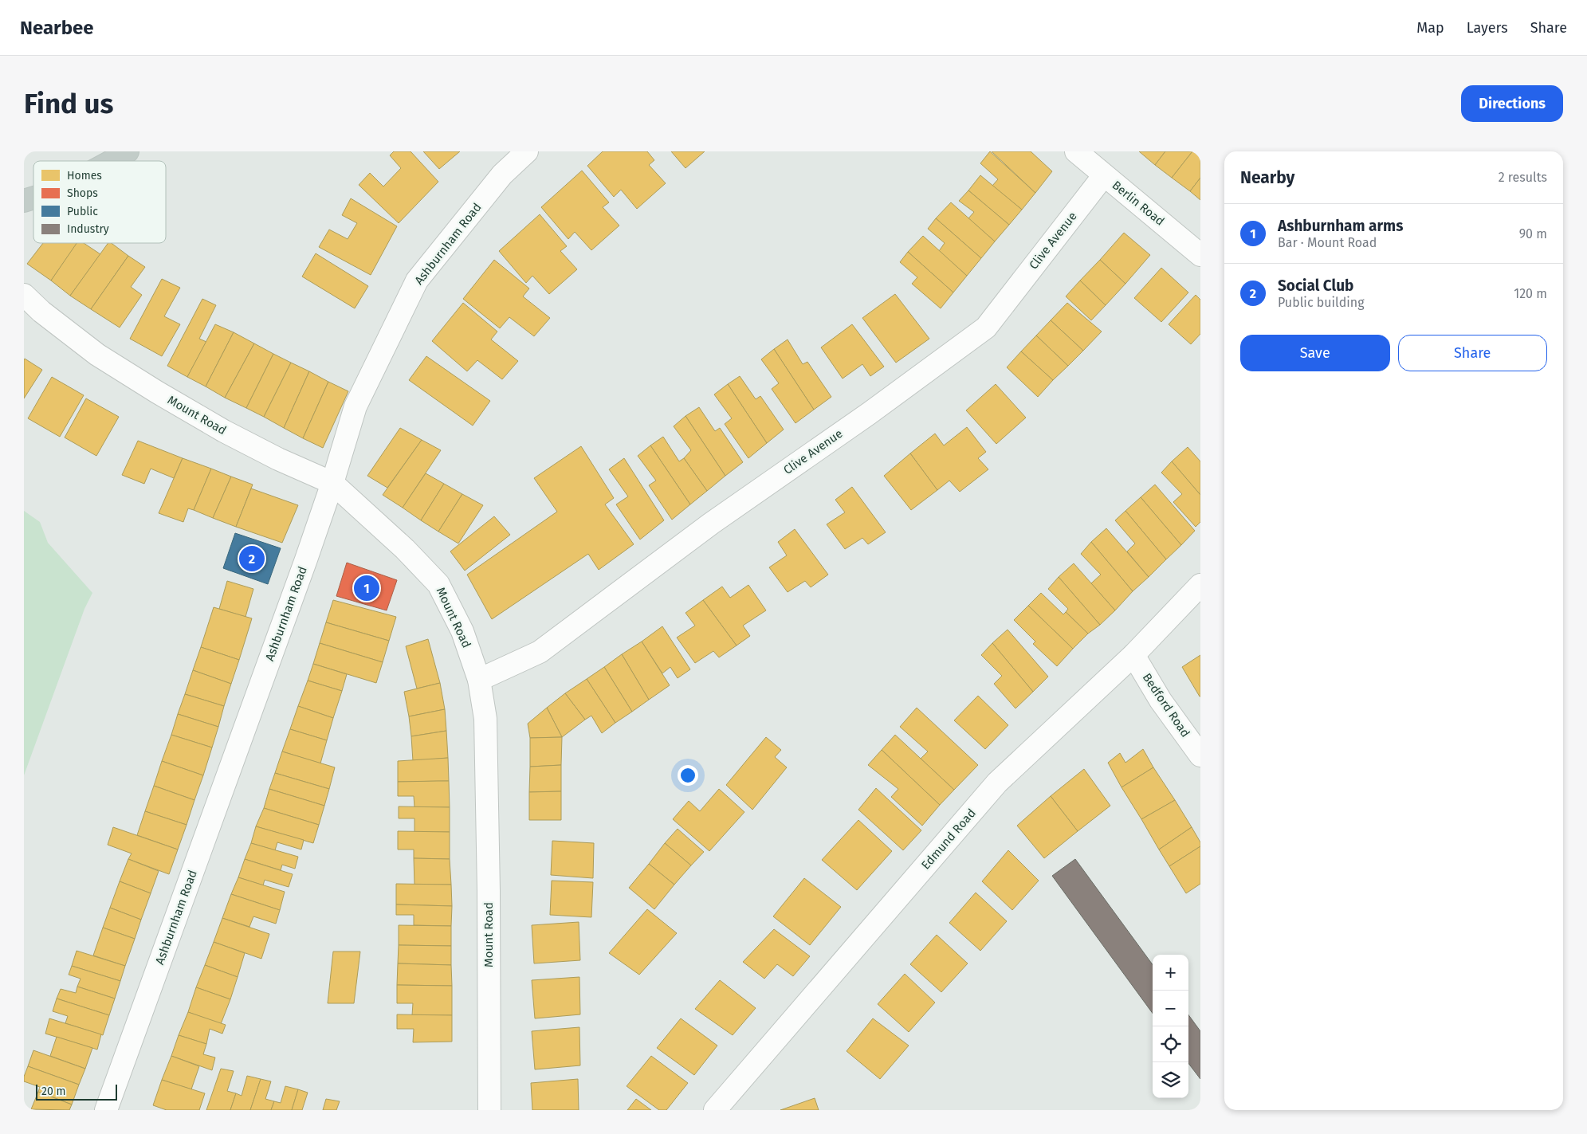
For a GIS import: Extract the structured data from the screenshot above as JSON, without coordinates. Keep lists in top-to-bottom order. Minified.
{"streets":{"street":["Berlin Road","Clive Avenue","Ashburnham Road","Mount Road","Bedford Road","Edmund Road"]},"crossings":[["Berlin Road","Clive Avenue"],["Clive Avenue","Mount Road"],["Ashburnham Road","Mount Road"],["Bedford Road","Edmund Road"]],"legend":["Homes","Shops","Public","Industry"],"scale_bar":"20 m","page":{"header":"Nearbee","nav":["Map","Layers","Share"],"buttons":["Directions",["Save","Share"]],"title":"Find us","heading":["Nearby","2 results"],"list":[{"mark":"1","name":"Ashburnham arms","note":"Bar · Mount Road","value":"90 m"},{"mark":"2","name":"Social Club","note":"Public building","value":"120 m"}],"pins":["2","1"],"map_buttons":["+","−"],"scale":"20 m"}}
